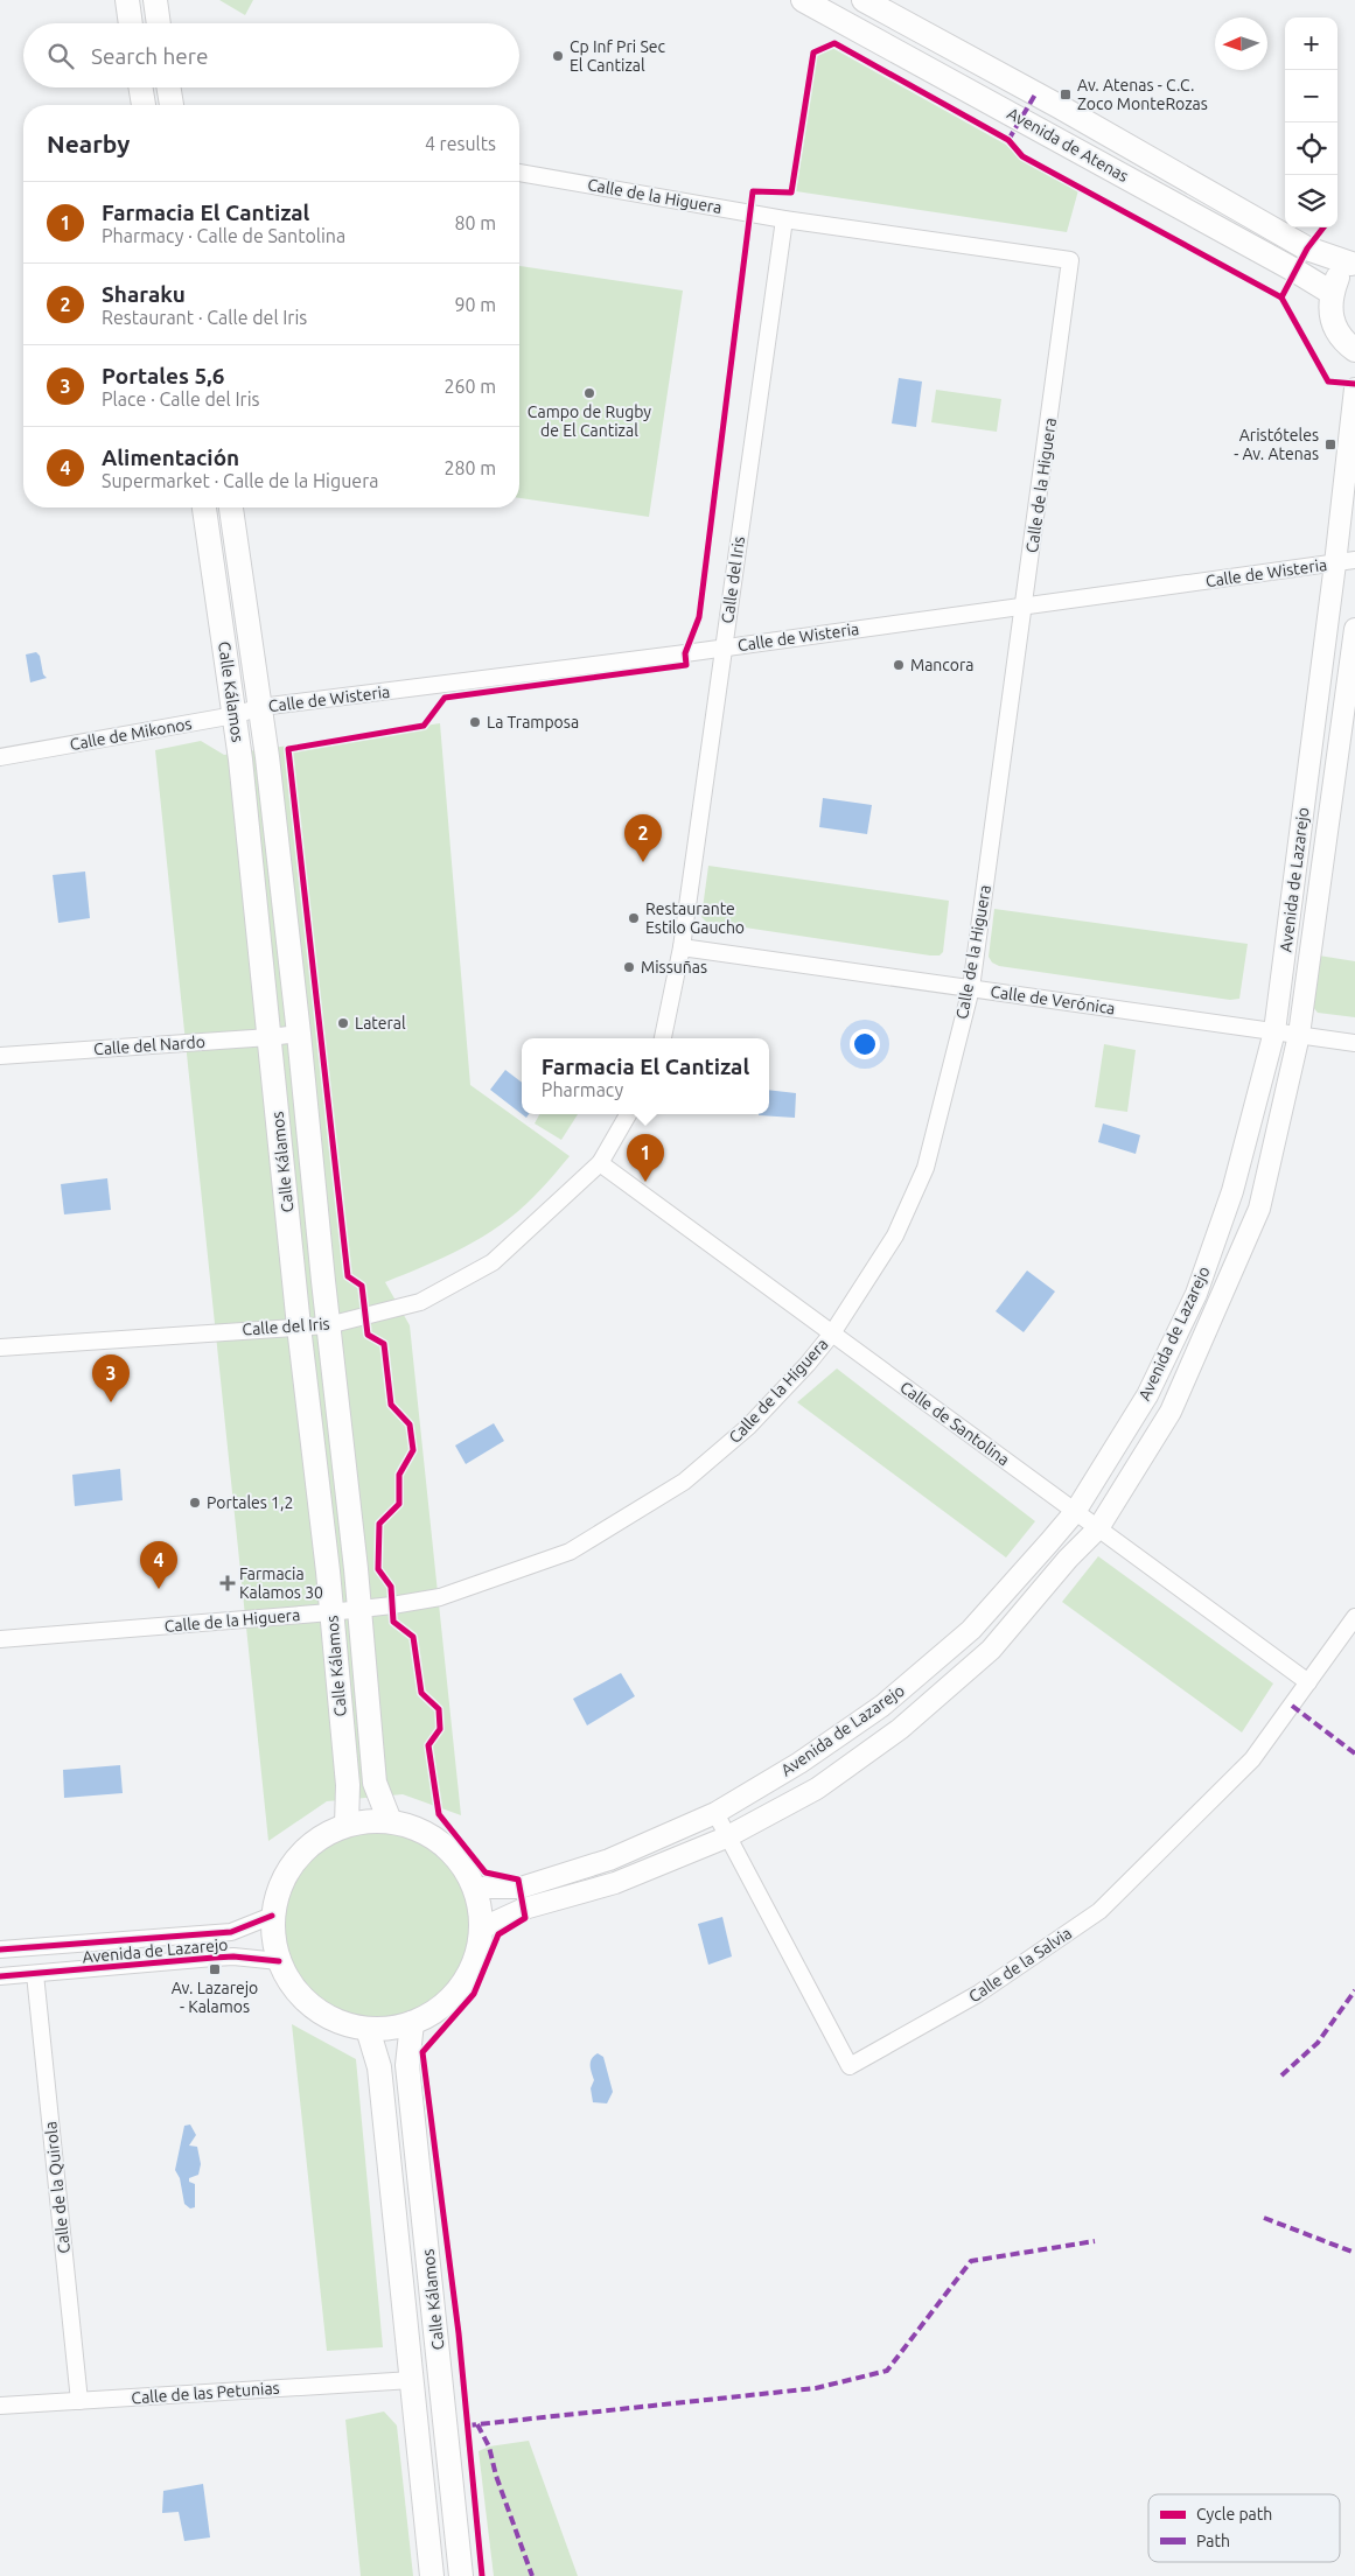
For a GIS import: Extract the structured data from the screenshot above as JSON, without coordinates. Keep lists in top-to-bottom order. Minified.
{"streets":{"main road":["Avenida de Atenas","Calle Kálamos"],"street":["Calle de la Higuera","Calle de Wisteria","Calle del Iris","Calle de Mikonos","Avenida de Lazarejo","Calle de Verónica","Calle del Nardo","Calle de Santolina","Calle de la Salvia","Calle de la Quirola","Calle de las Petunias"]},"crossings":[["Calle de la Higuera","Calle de Wisteria"],["Calle de la Higuera","Calle del Iris"],["Calle de la Higuera","Calle Kálamos"],["Calle de la Higuera","Calle de Verónica"],["Calle de la Higuera","Calle de Santolina"],["Calle de Wisteria","Calle del Iris"],["Calle de Wisteria","Calle Kálamos"],["Calle de Wisteria","Calle de Mikonos"],["Calle de Wisteria","Avenida de Lazarejo"],["Calle del Iris","Calle Kálamos"],["Calle del Iris","Calle de Verónica"],["Calle del Iris","Calle de Santolina"],["Calle Kálamos","Calle de Mikonos"],["Calle Kálamos","Avenida de Lazarejo"],["Calle Kálamos","Calle del Nardo"],["Calle Kálamos","Calle de las Petunias"],["Avenida de Lazarejo","Calle de Verónica"],["Avenida de Lazarejo","Calle de Santolina"],["Avenida de Lazarejo","Calle de la Salvia"],["Avenida de Lazarejo","Calle de la Quirola"],["Calle de Santolina","Calle de la Salvia"],["Calle de la Quirola","Calle de las Petunias"]],"places":{"other":["Cp Inf Pri Sec El Cantizal","Campo de Rugby de El Cantizal","Mancora","La Tramposa","Restaurante Estilo Gaucho","Missuñas","Lateral","Portales 1,2"],"transit":["Av. Atenas - C.C. Zoco MonteRozas","Aristóteles - Av. Atenas","Av. Lazarejo - Kalamos"],"health":["Farmacia Kalamos 30"]},"legend":["Cycle path","Path"],"north":"left","page":{"map_buttons":["+","−"],"search":"Search here","heading":["Nearby","4 results"],"list":[{"mark":"1","name":"Farmacia El Cantizal","note":"Pharmacy · Calle de Santolina","value":"80 m"},{"mark":"2","name":"Sharaku","note":"Restaurant · Calle del Iris","value":"90 m"},{"mark":"3","name":"Portales 5,6","note":"Place · Calle del Iris","value":"260 m"},{"mark":"4","name":"Alimentación","note":"Supermarket · Calle de la Higuera","value":"280 m"}],"pins":["2","1","3","4"],"popup":["Farmacia El Cantizal","Pharmacy"]}}
